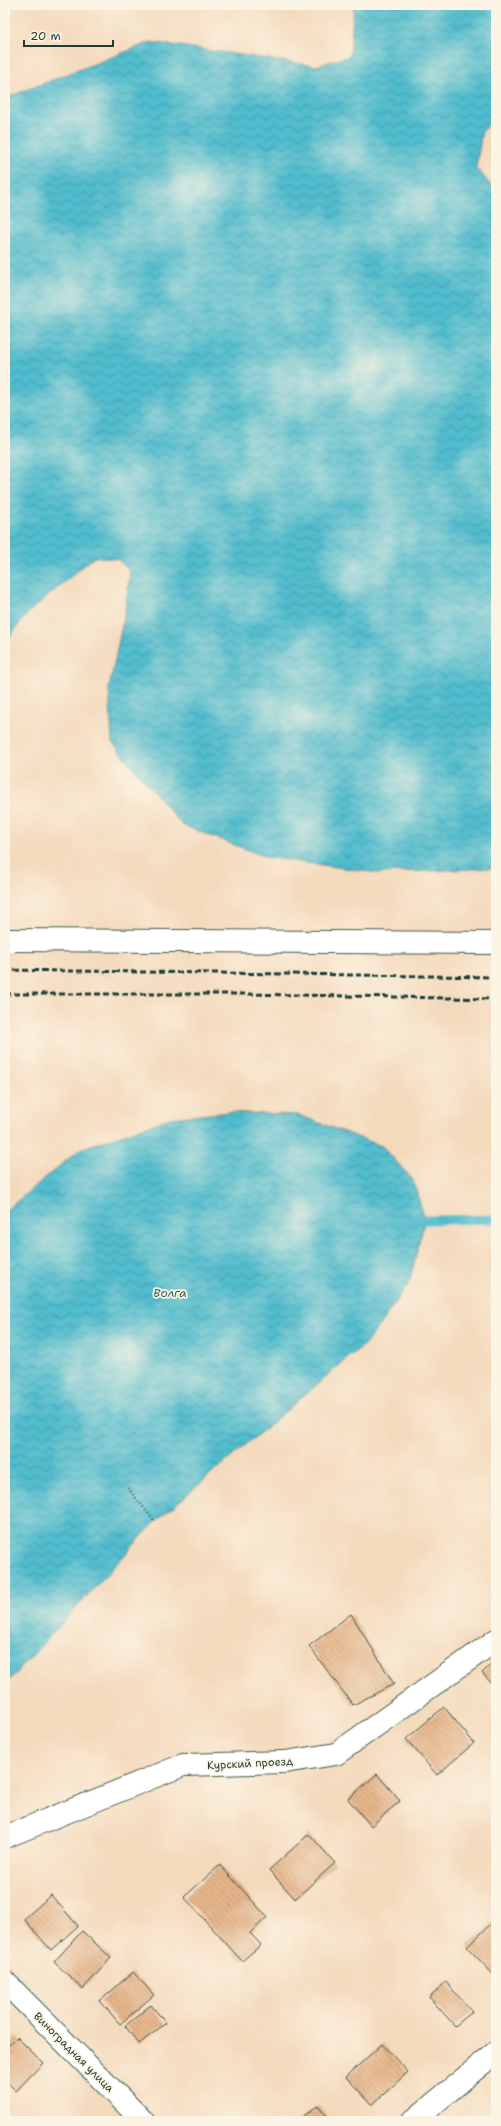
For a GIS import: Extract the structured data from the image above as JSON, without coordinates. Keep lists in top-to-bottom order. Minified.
{"streets":{"street":["Курский проезд","Виноградная улица"]},"water":["Волга"],"scale_bar":"20 m"}
